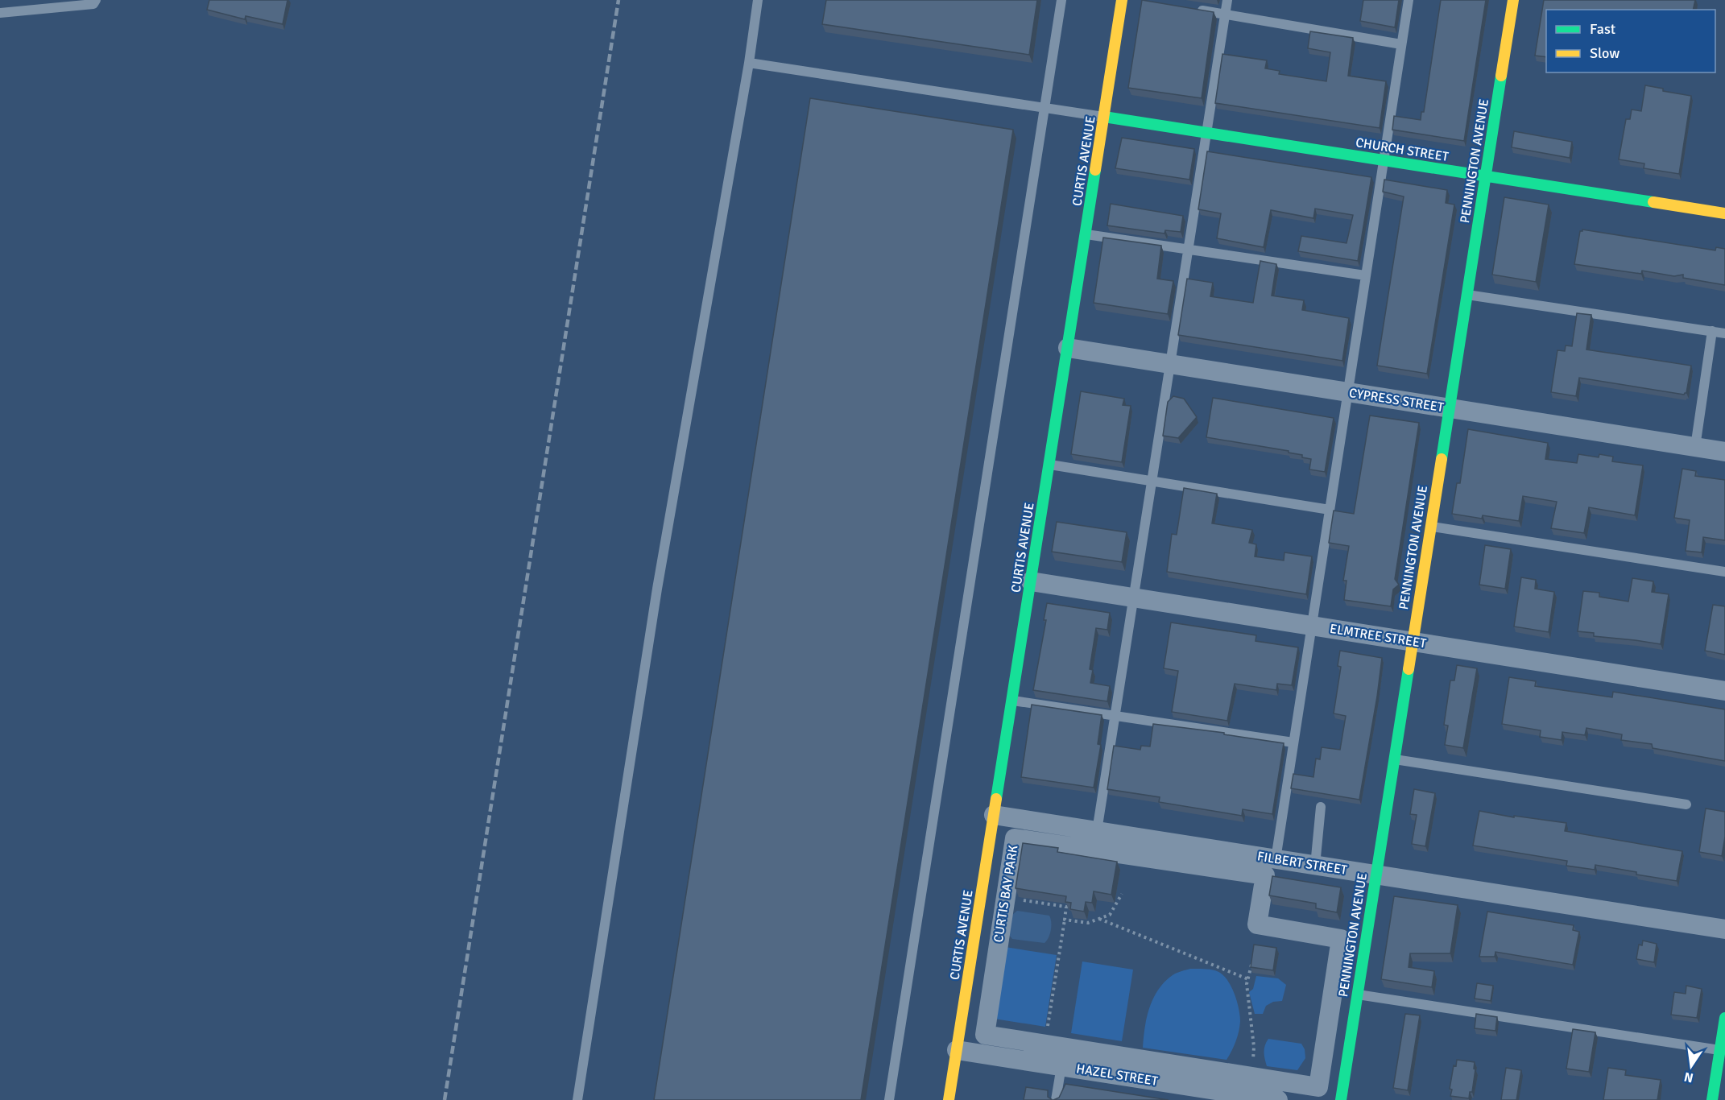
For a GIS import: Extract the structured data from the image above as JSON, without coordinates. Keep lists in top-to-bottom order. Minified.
{"streets":{"main road":["CHURCH STREET","CURTIS AVENUE","PENNINGTON AVENUE"],"street":["CYPRESS STREET","ELMTREE STREET","FILBERT STREET","CURTIS BAY PARK","HAZEL STREET"]},"crossings":[["CHURCH STREET","CURTIS AVENUE"],["CHURCH STREET","PENNINGTON AVENUE"],["CURTIS AVENUE","CYPRESS STREET"],["CURTIS AVENUE","ELMTREE STREET"],["CURTIS AVENUE","FILBERT STREET"],["CURTIS AVENUE","HAZEL STREET"],["PENNINGTON AVENUE","CYPRESS STREET"],["PENNINGTON AVENUE","ELMTREE STREET"],["PENNINGTON AVENUE","FILBERT STREET"]],"legend":["Fast","Slow"],"north":"bottom"}
